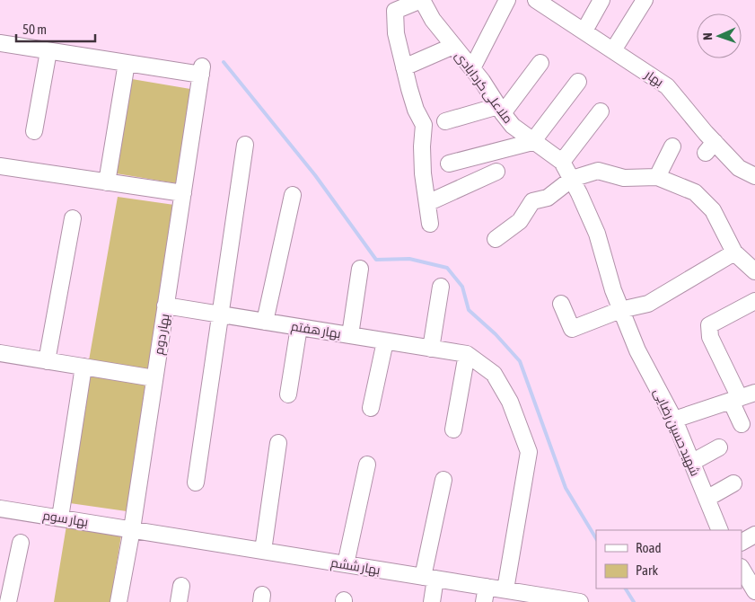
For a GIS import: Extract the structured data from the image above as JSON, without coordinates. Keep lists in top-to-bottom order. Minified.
{"streets":{"street":["بهار","ملاعلی کردابادی","بهار هفتم","بهار دوم","شهید حسین رضایی","بهار سوم","بهار ششم"]},"crossings":[["ملاعلی کردابادی","شهید حسین رضایی"],["بهار هفتم","بهار دوم"],["بهار دوم","بهار سوم"],["بهار دوم","بهار ششم"],["بهار سوم","بهار ششم"]],"legend":["Road","Park"],"scale_bar":"50 m","north":"left"}
